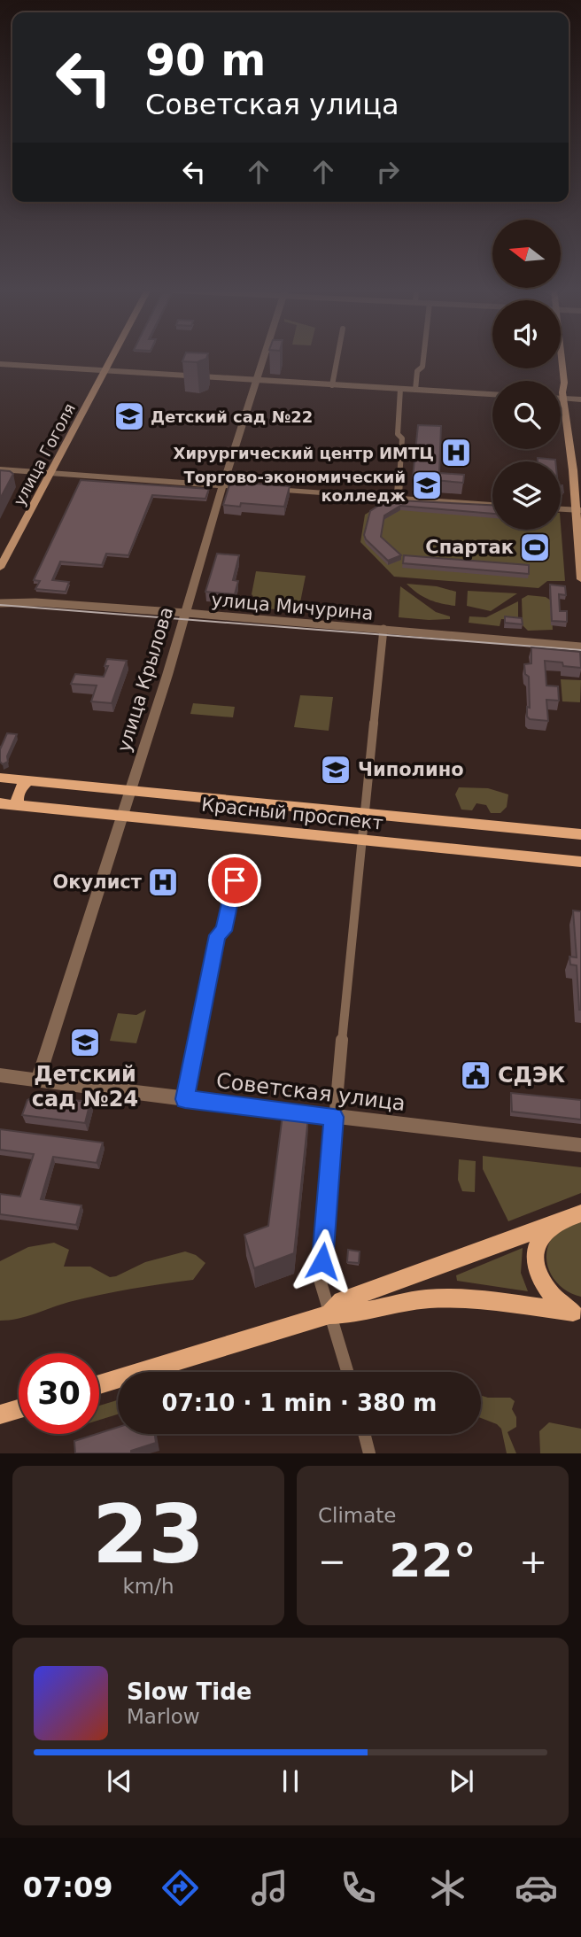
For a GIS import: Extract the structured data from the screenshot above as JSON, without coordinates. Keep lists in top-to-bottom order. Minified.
{"streets":{"main road":["улица Гоголя","Красный проспект"],"street":["улица Мичурина","улица Крылова","Советская улица"]},"crossings":[["улица Мичурина","улица Крылова"],["улица Крылова","Красный проспект"],["улица Крылова","Советская улица"]],"places":{"school or university":["Детский сад №22","Торгово-экономический колледж","Чиполино","Детский сад №24"],"hospital":["Хирургический центр ИМТЦ","Окулист"],"sports":["Спартак"],"public building":["СДЭК"]},"north":"left","page":{"turn":["90 m","Советская улица"],"limit":"30","trip":"07:10 · 1 min · 380 m","tile":[["23","km/h"],"Climate"],"heat":["−","22°","+"],"song":["Slow Tide","Marlow"],"tabs":"07:09"}}
